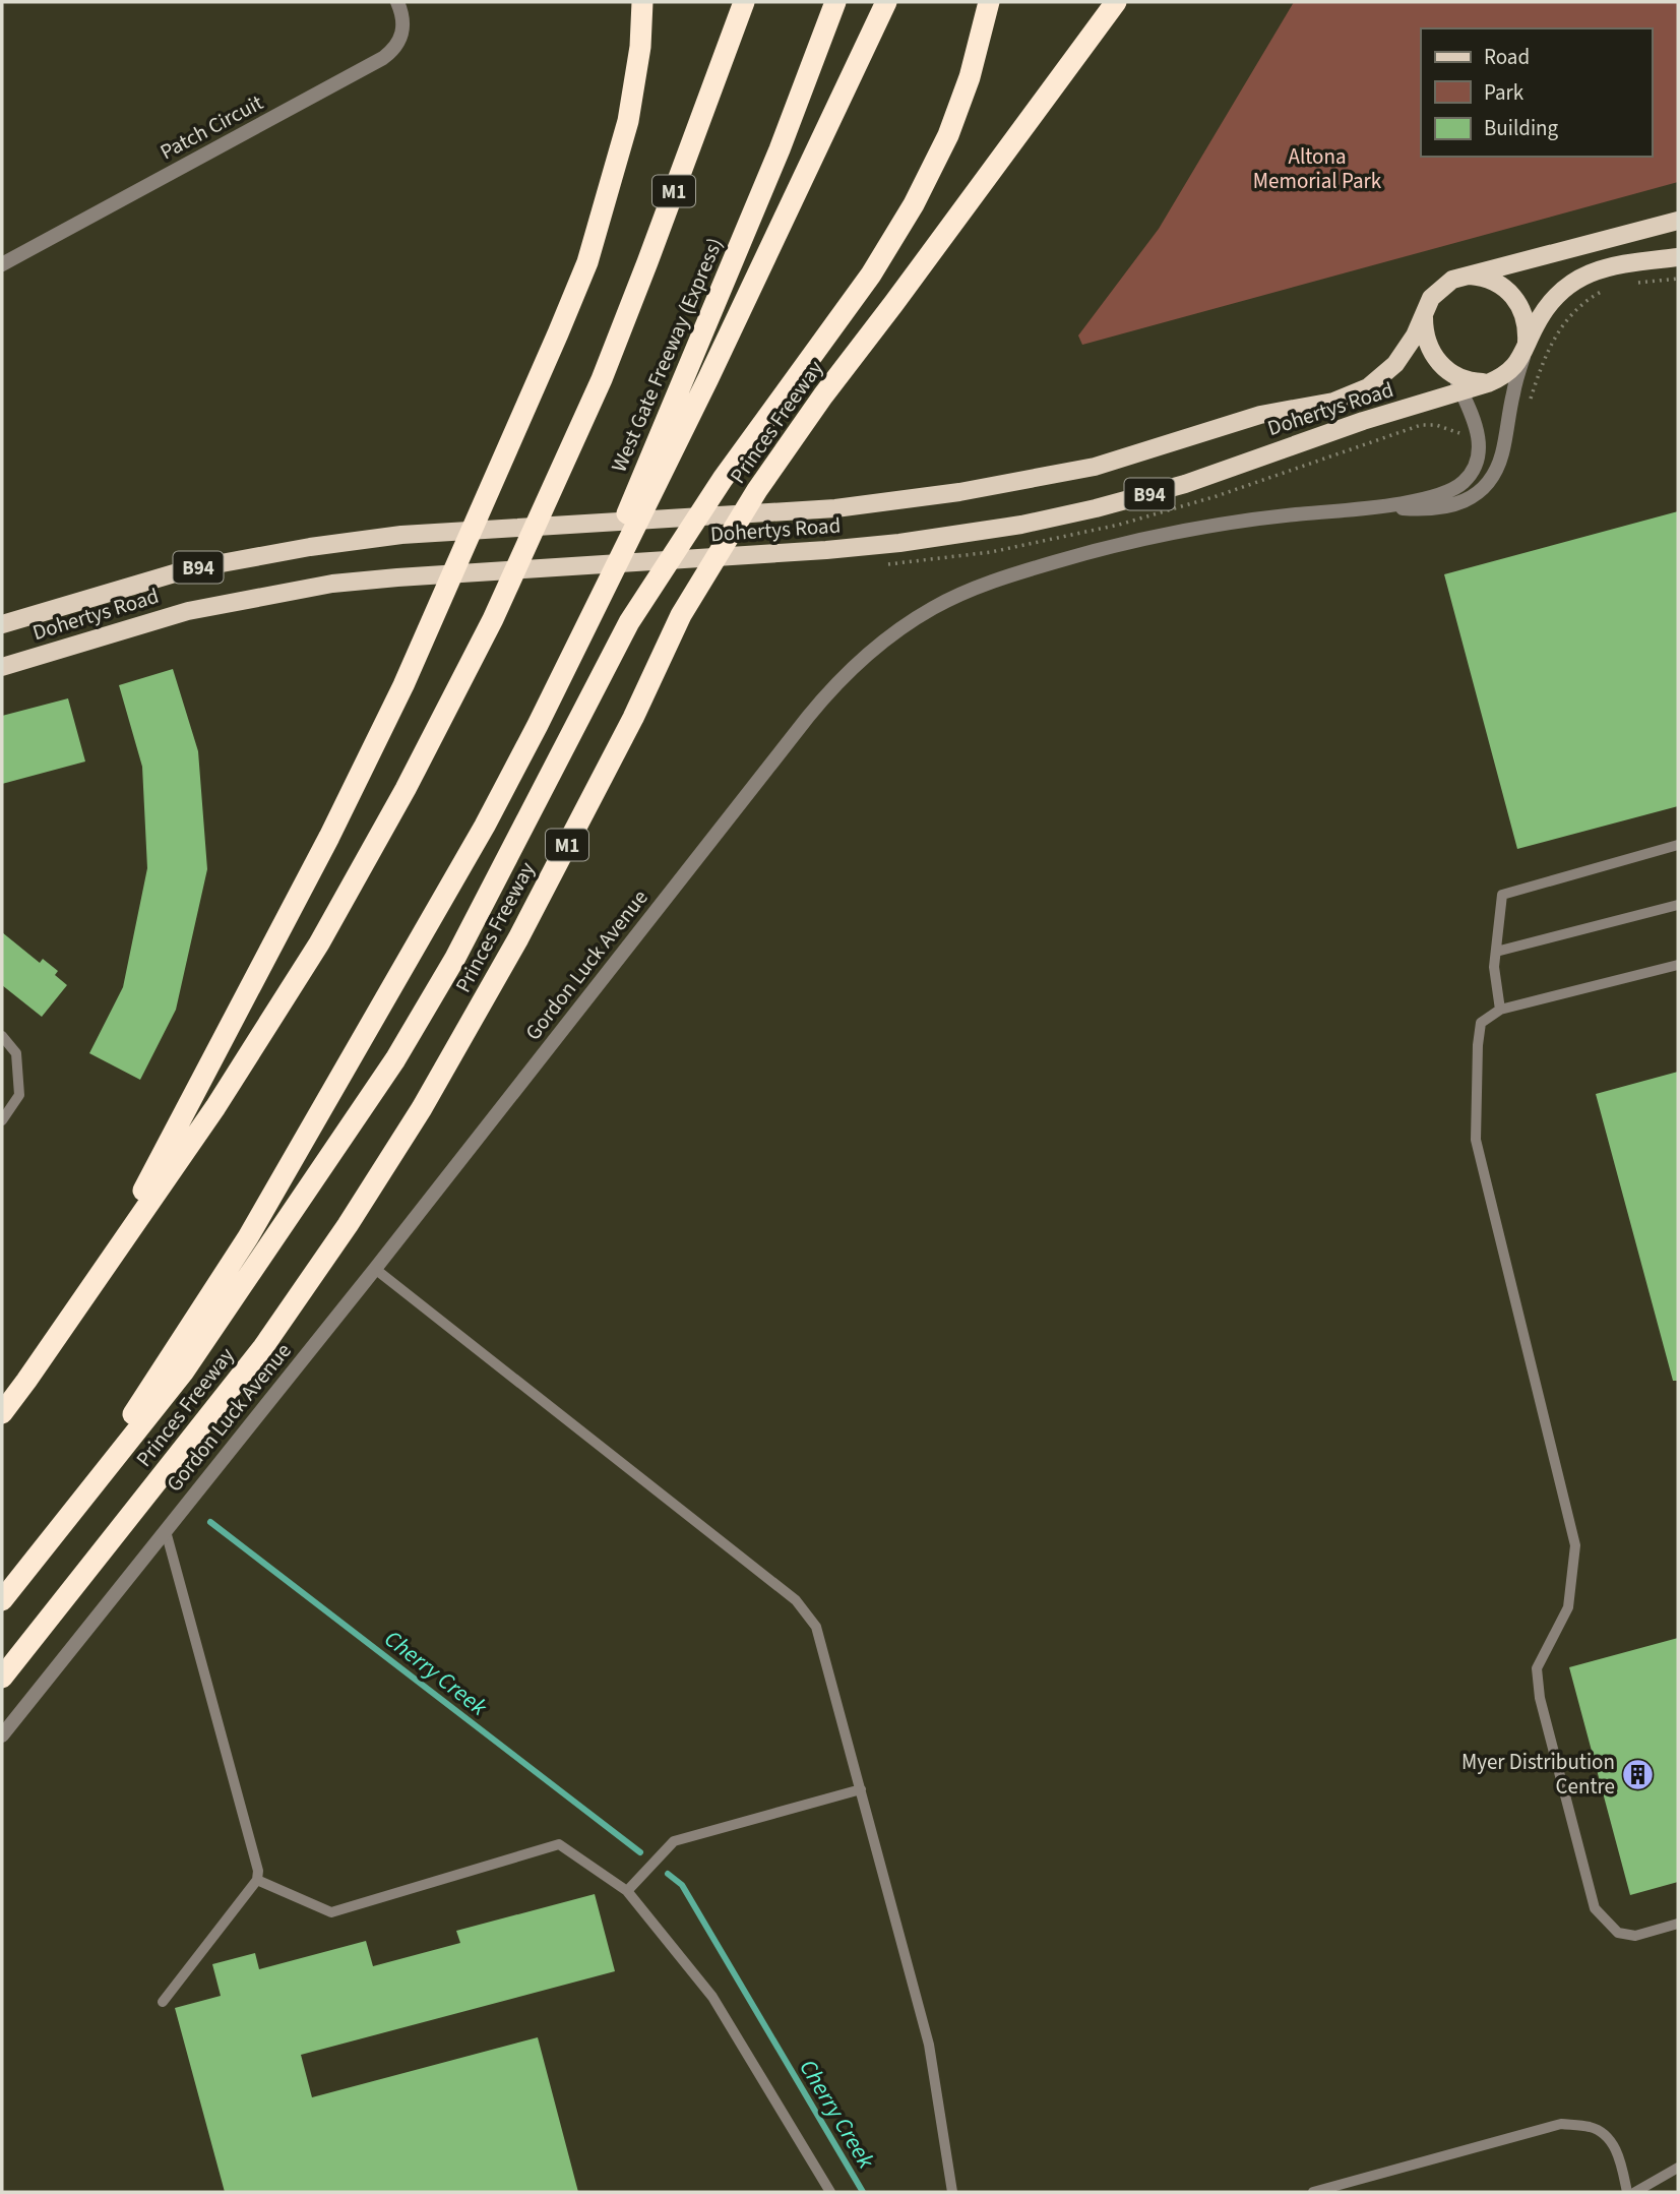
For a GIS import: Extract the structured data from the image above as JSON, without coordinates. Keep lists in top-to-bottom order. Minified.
{"streets":{"highway":["M1","West Gate Freeway (Express)","Princes Freeway"],"main road":["Dohertys Road","B94"],"street":["Patch Circuit","Gordon Luck Avenue"]},"crossings":[["West Gate Freeway (Express)","Princes Freeway"],["Dohertys Road","Gordon Luck Avenue"]],"water":["Cherry Creek"],"parks":["Altona Memorial Park"],"places":{"building":["Myer Distribution Centre"]},"legend":["Road","Park","Building"]}
